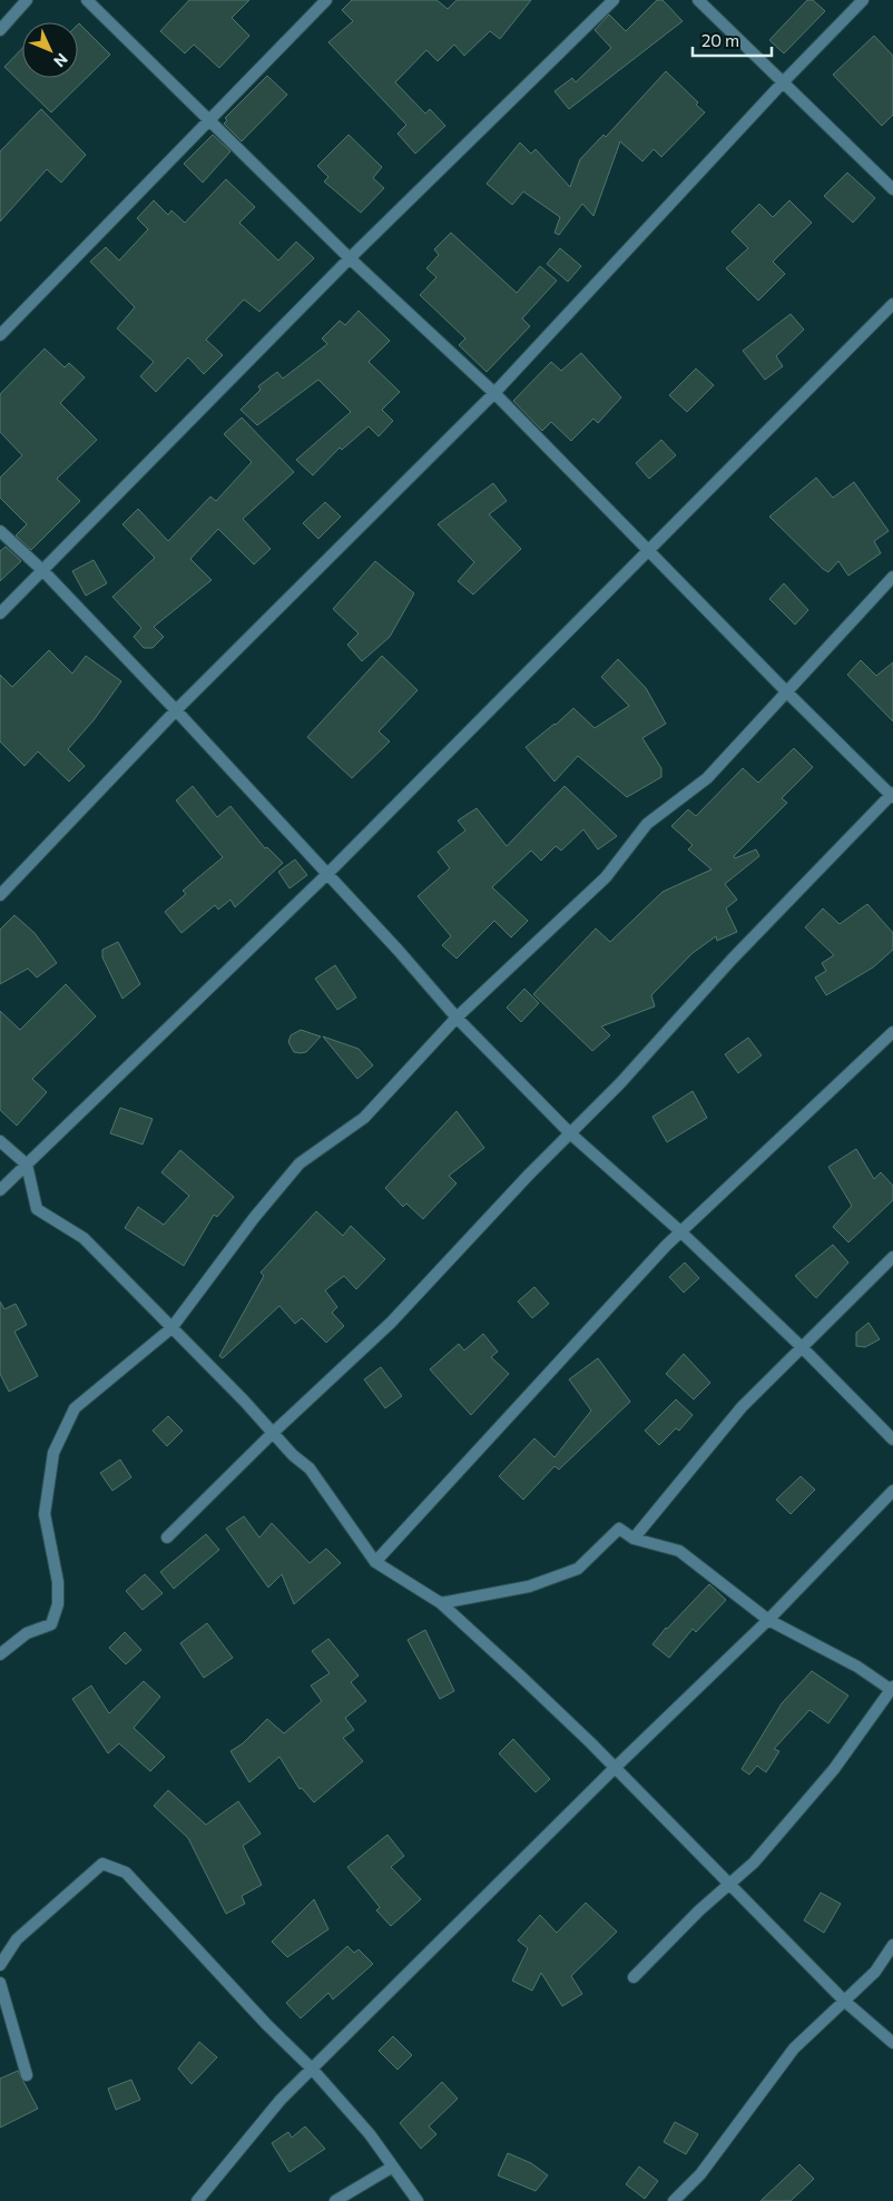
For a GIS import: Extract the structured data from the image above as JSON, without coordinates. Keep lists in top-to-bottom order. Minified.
{"scale_bar":"20 m","north":"bottom right"}
